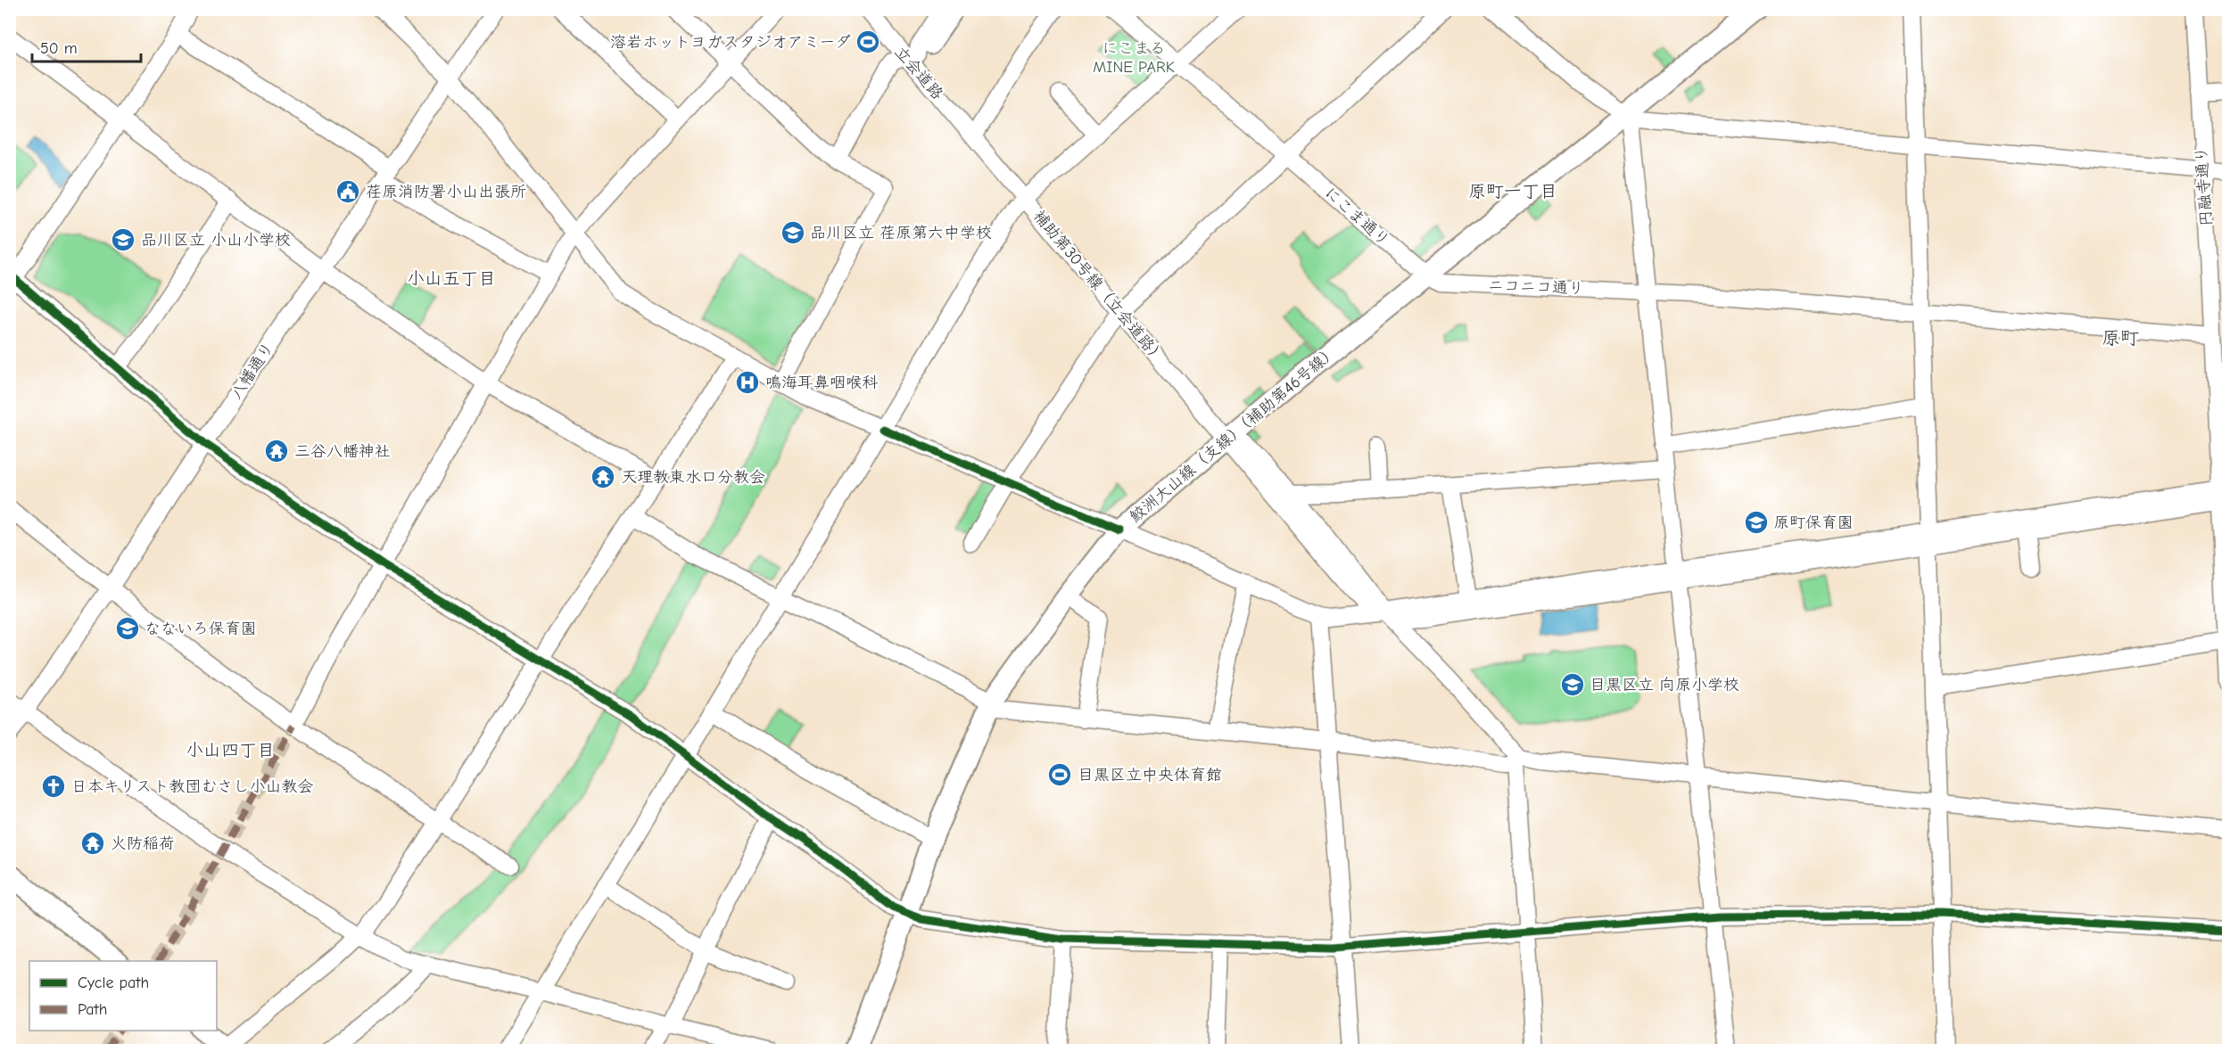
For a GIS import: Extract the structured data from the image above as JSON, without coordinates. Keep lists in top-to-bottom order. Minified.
{"streets":{"main road":["鮫洲大山線（支線）（補助第46号線）"],"street":["立会道路","円融寺通り","にこま通り","補助第30号線（立会道路）","ニコニコ通り","八幡通り"]},"crossings":[["立会道路","補助第30号線（立会道路）"],["円融寺通り","ニコニコ通り"],["にこま通り","ニコニコ通り"],["にこま通り","鮫洲大山線（支線）（補助第46号線）"],["補助第30号線（立会道路）","鮫洲大山線（支線）（補助第46号線）"],["ニコニコ通り","鮫洲大山線（支線）（補助第46号線）"]],"districts":["原町一丁目","小山五丁目","原町","小山四丁目"],"parks":["にこまる MINE PARK"],"places":{"sports":["溶岩ホットヨガスタジオアミーダ","目黒区立中央体育館"],"public building":["荏原消防署小山出張所"],"school or university":["品川区立 荏原第六中学校","品川区立 小山小学校","原町保育園","なないろ保育園","目黒区立 向原小学校"],"hospital":["鳴海耳鼻咽喉科"],"temple":["三谷八幡神社","天理教東水口分教会","火防稲荷"],"church":["日本キリスト教団むさし小山教会"]},"legend":["Cycle path","Path"],"scale_bar":"50 m"}
